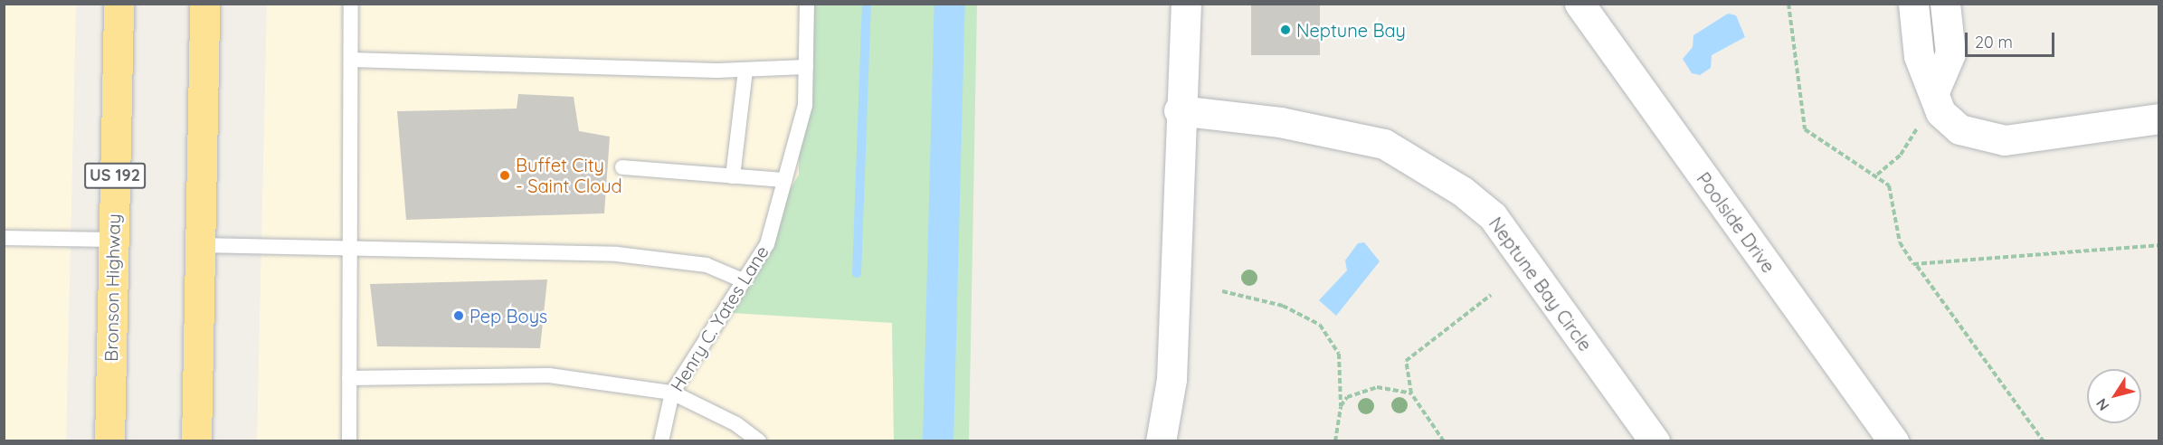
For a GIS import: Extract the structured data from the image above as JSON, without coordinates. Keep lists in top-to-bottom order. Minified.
{"streets":{"highway":["US 192","Bronson Highway"],"street":["Poolside Drive","Neptune Bay Circle"],"lane":["Henry C. Yates Lane"]},"places":["Neptune Bay","Buffet City - Saint Cloud","Pep Boys"],"scale_bar":"20 m","north":"bottom left"}
